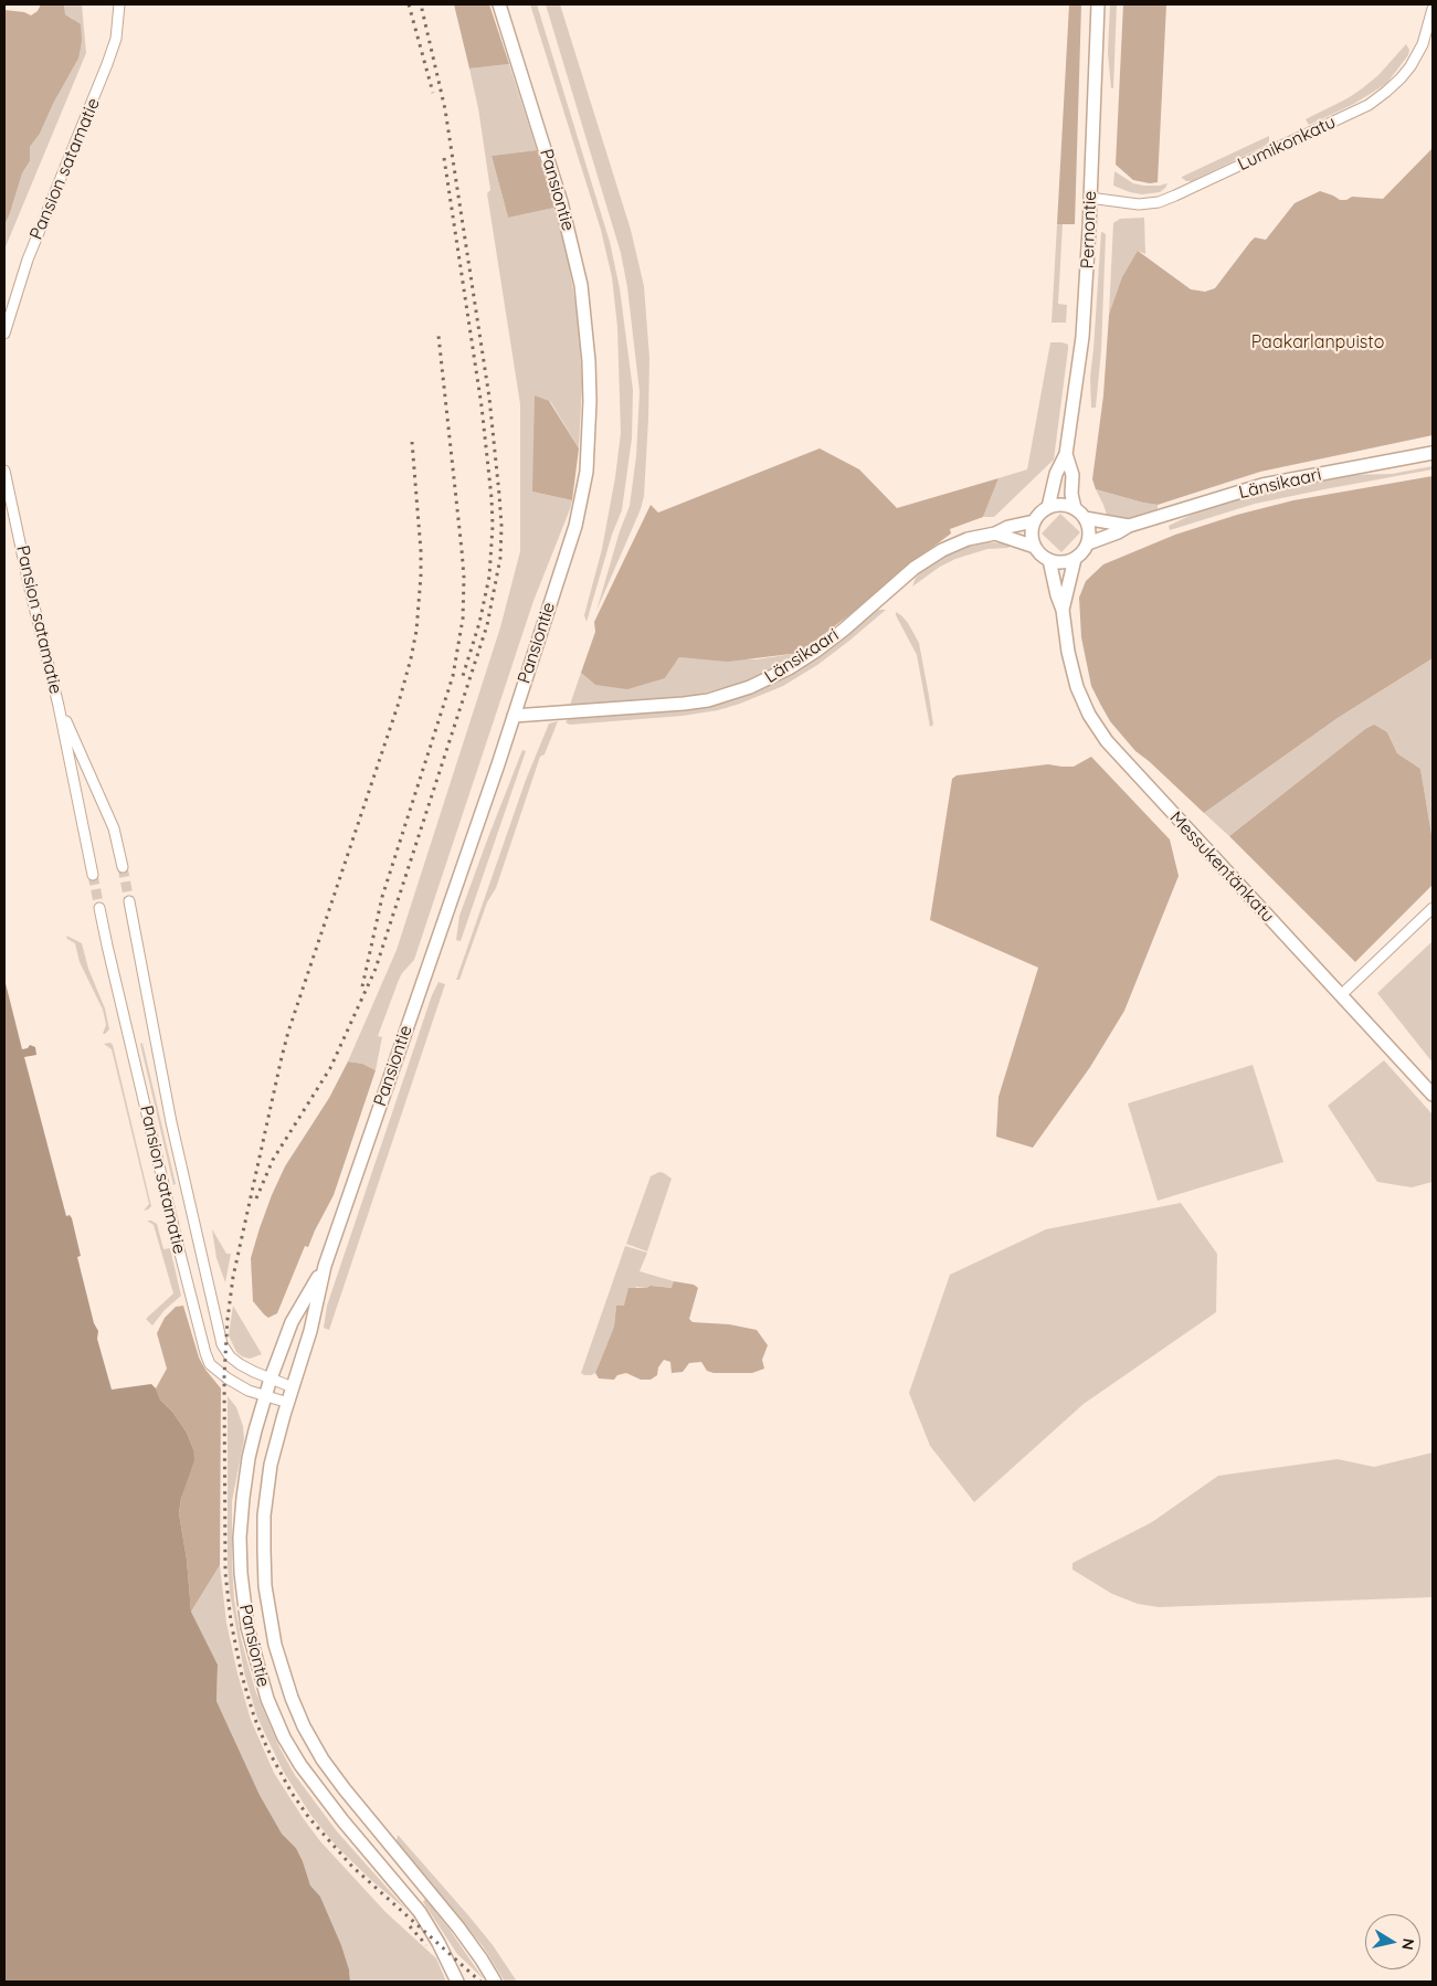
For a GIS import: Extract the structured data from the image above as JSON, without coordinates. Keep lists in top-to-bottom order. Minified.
{"streets":{"street":["Lumikonkatu","Pansion satamatie","Pansiontie","Pernontie","Länsikaari","Messukentänkatu"]},"crossings":[["Lumikonkatu","Pernontie"],["Pansion satamatie","Pansiontie"],["Pansiontie","Länsikaari"],["Pernontie","Länsikaari"],["Pernontie","Messukentänkatu"],["Länsikaari","Messukentänkatu"]],"parks":["Paakarlanpuisto"],"north":"right"}
